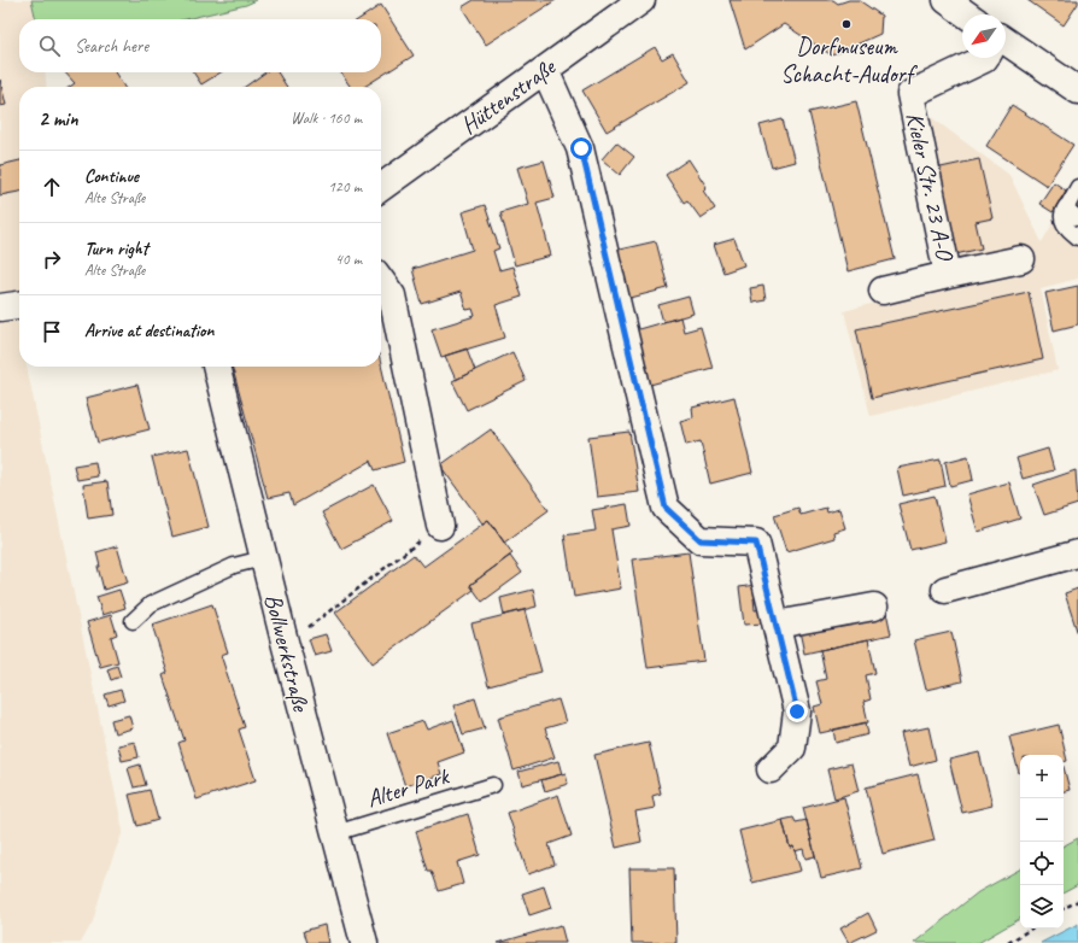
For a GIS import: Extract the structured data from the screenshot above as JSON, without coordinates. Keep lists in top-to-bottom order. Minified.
{"streets":{"street":["Hüttenstraße","Kieler Str. 23 A-O","Bollwerkstraße"],"lane":["Alter Park"]},"crossings":[["Bollwerkstraße","Alter Park"]],"places":["Dorfmuseum Schacht-Audorf"],"north":"bottom left","page":{"search":"Search here","heading":["2 min","Walk · 160 m"],"list":[["Continue","Alte Straße","120 m"],["Turn right","Alte Straße","40 m"],"Arrive at destination"],"map_buttons":["+","−"]}}
